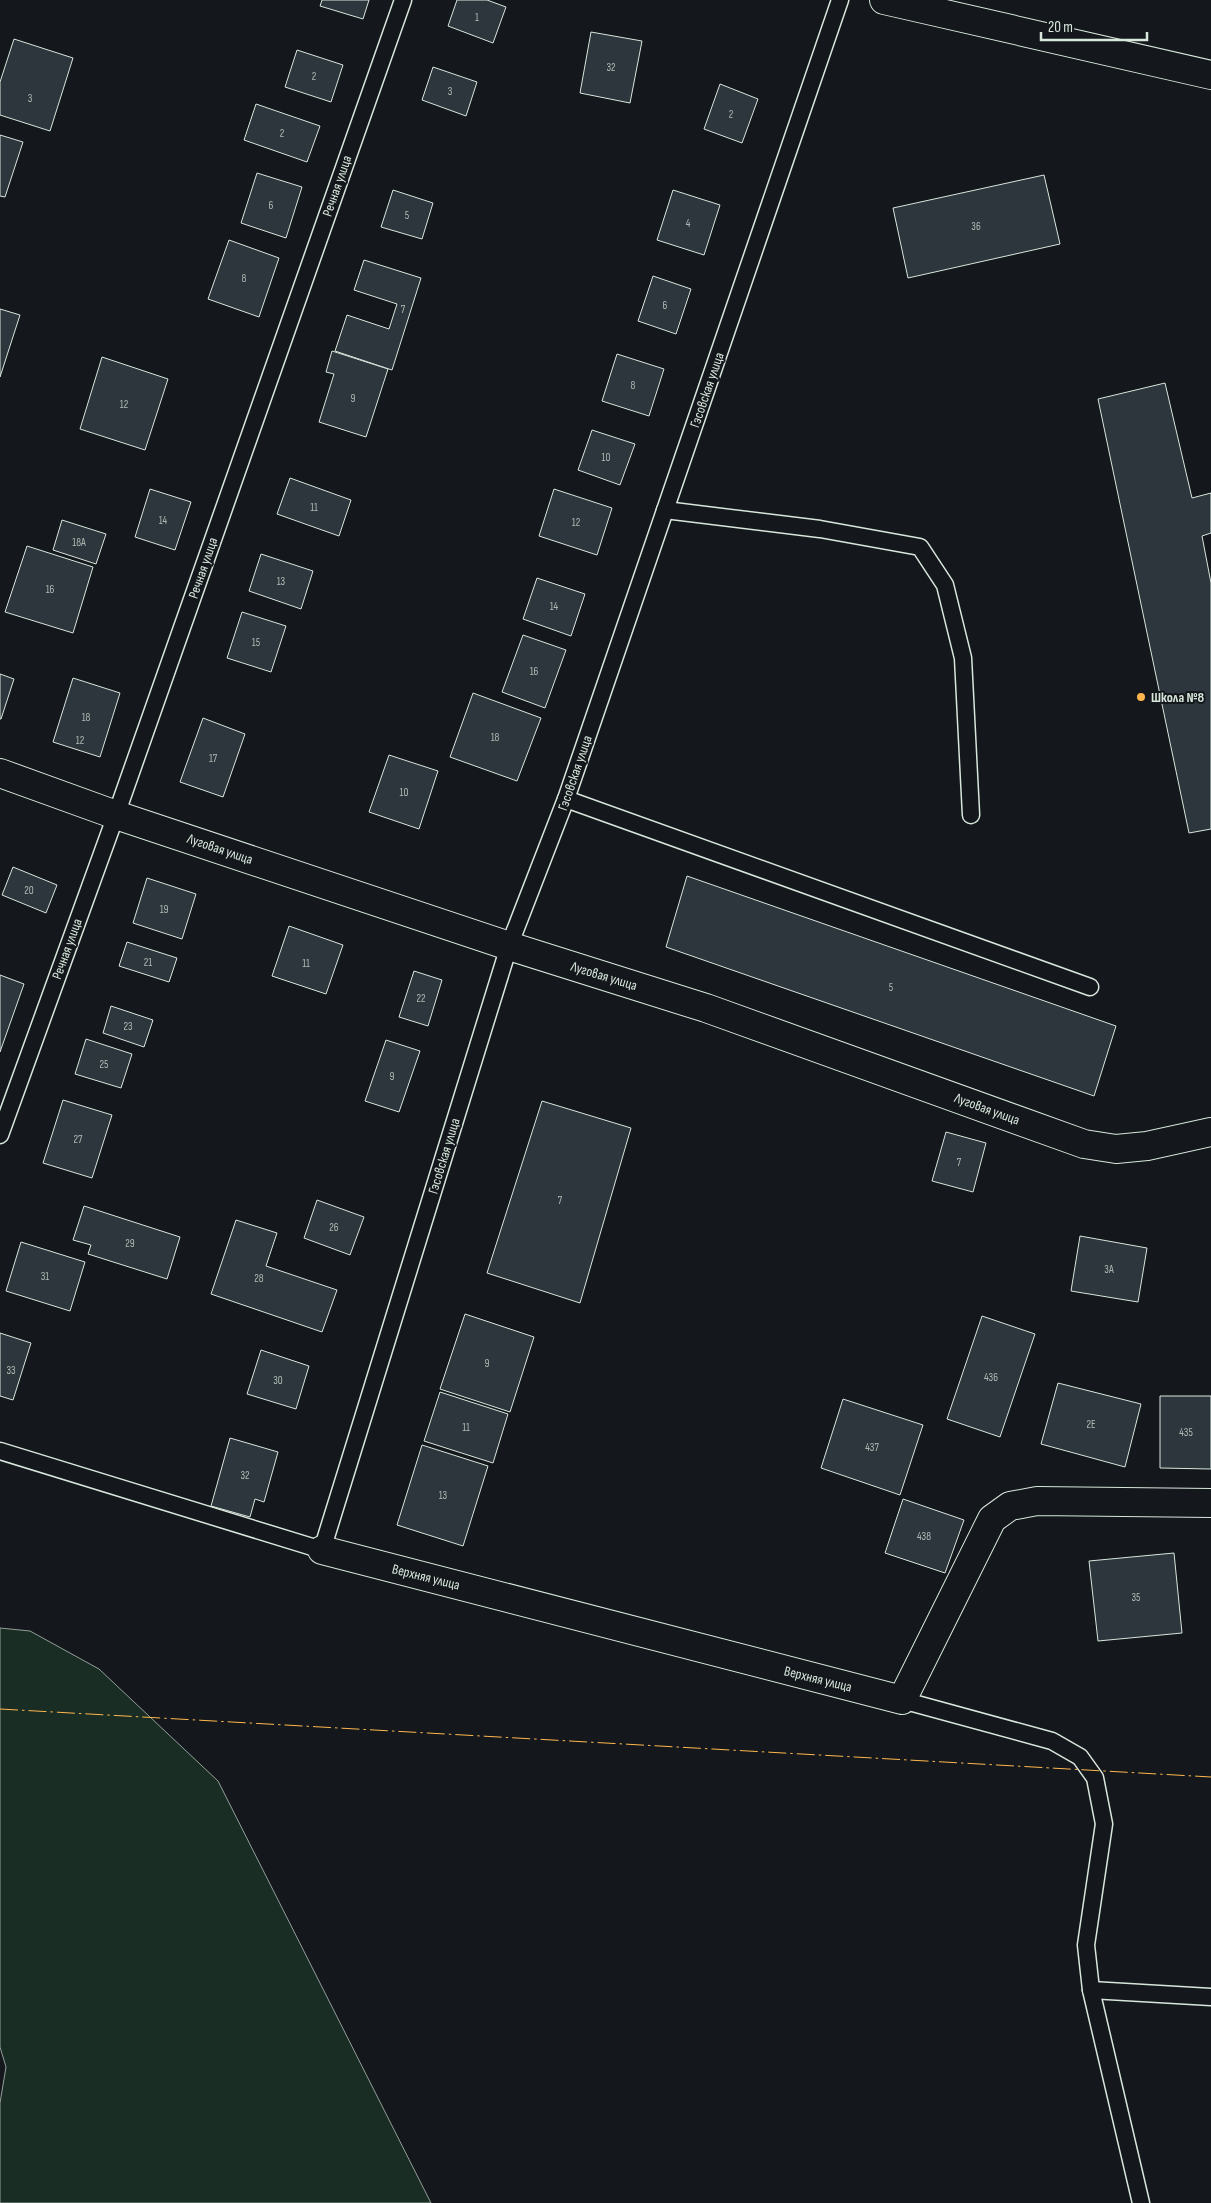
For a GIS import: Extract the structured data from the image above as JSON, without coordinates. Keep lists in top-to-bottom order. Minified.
{"streets":{"street":["Луговая улица","Верхняя улица"],"lane":["Речная улица","Гэсовская улица"]},"crossings":[["Речная улица","Луговая улица"],["Гэсовская улица","Луговая улица"],["Гэсовская улица","Верхняя улица"]],"places":["Школа №8"],"house_numbers":["1","32","2","3","3","2","2","6","5","4","36","8","6","7","8","9","12","10","11","14","12","18А","13","16","14","15","16","18","18","12","17","10","20","19","21","11","5","22","23","25","9","27","7","7","26","29","3А","31","28","9","33","436","30","2Е","11","435","437","32","13","438","35"],"scale_bar":"20 m"}
